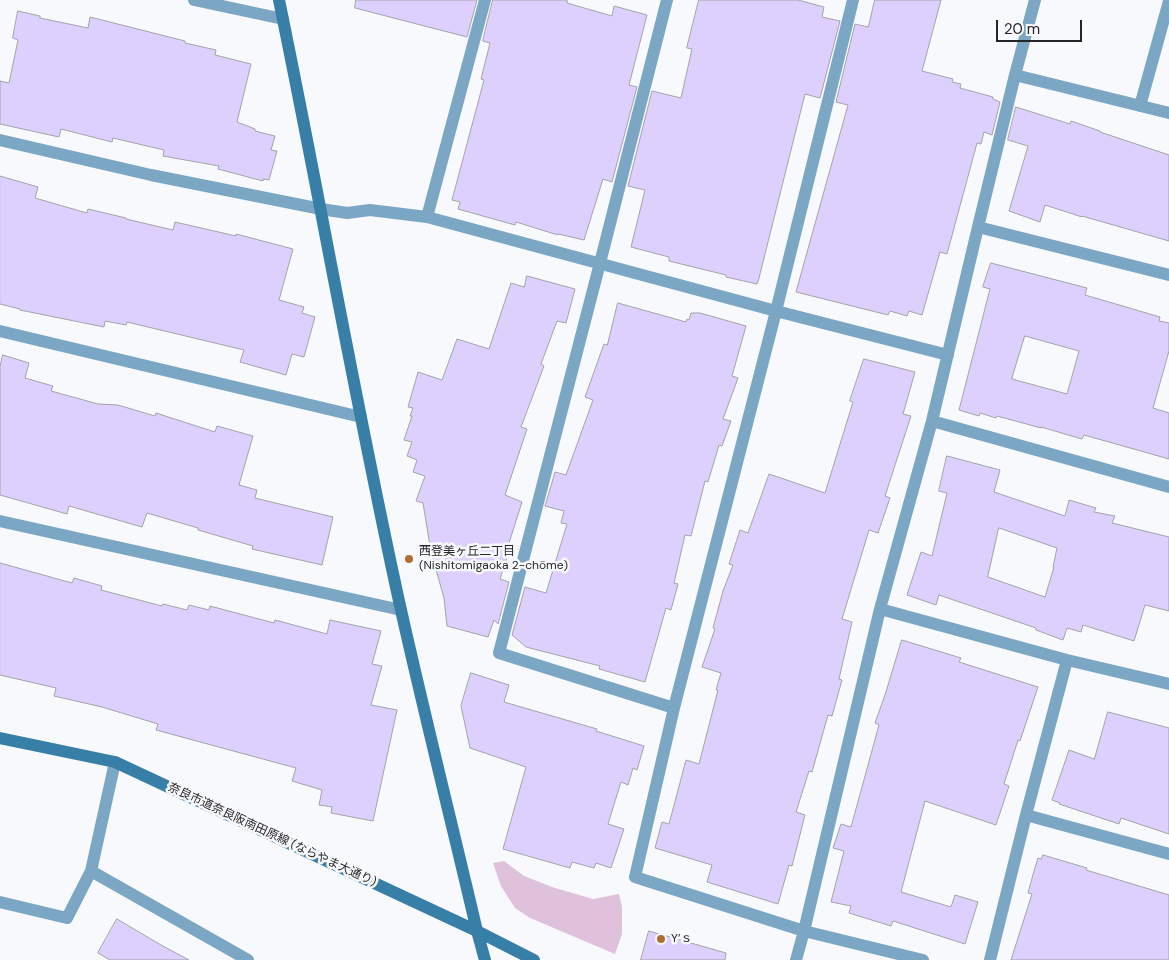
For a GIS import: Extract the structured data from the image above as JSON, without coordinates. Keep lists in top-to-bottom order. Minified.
{"streets":{"street":["奈良市道奈良阪南田原線 (ならやま大通り)"]},"places":["西登美ヶ丘二丁目 (Nishitomigaoka 2-chōme)","Y’ｓ"],"scale_bar":"20 m"}
